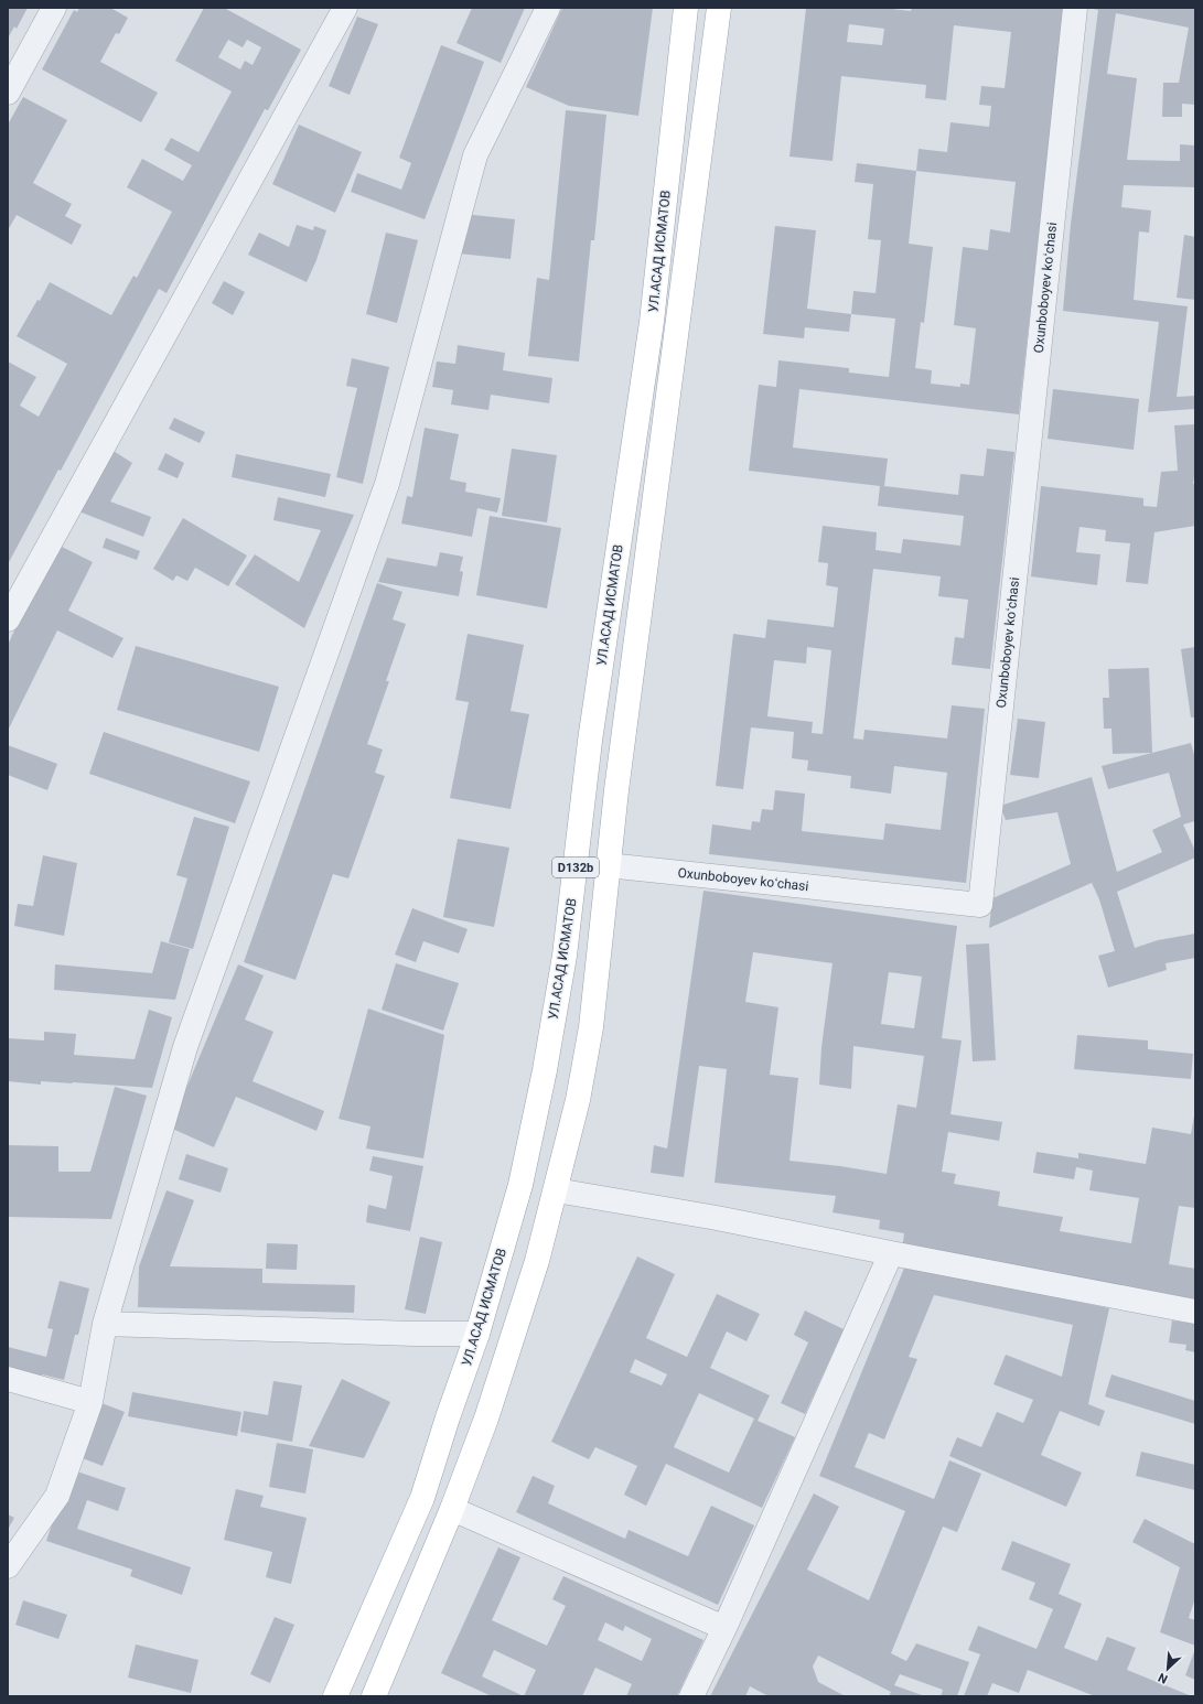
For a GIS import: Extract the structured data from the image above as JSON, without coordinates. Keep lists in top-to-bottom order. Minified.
{"streets":{"main road":["УЛ.АСАД ИСМАТОВ","D132b"],"street":["Oxunboboyev koʻchasi"]},"crossings":[["УЛ.АСАД ИСМАТОВ","Oxunboboyev koʻchasi"]],"north":"bottom left"}
